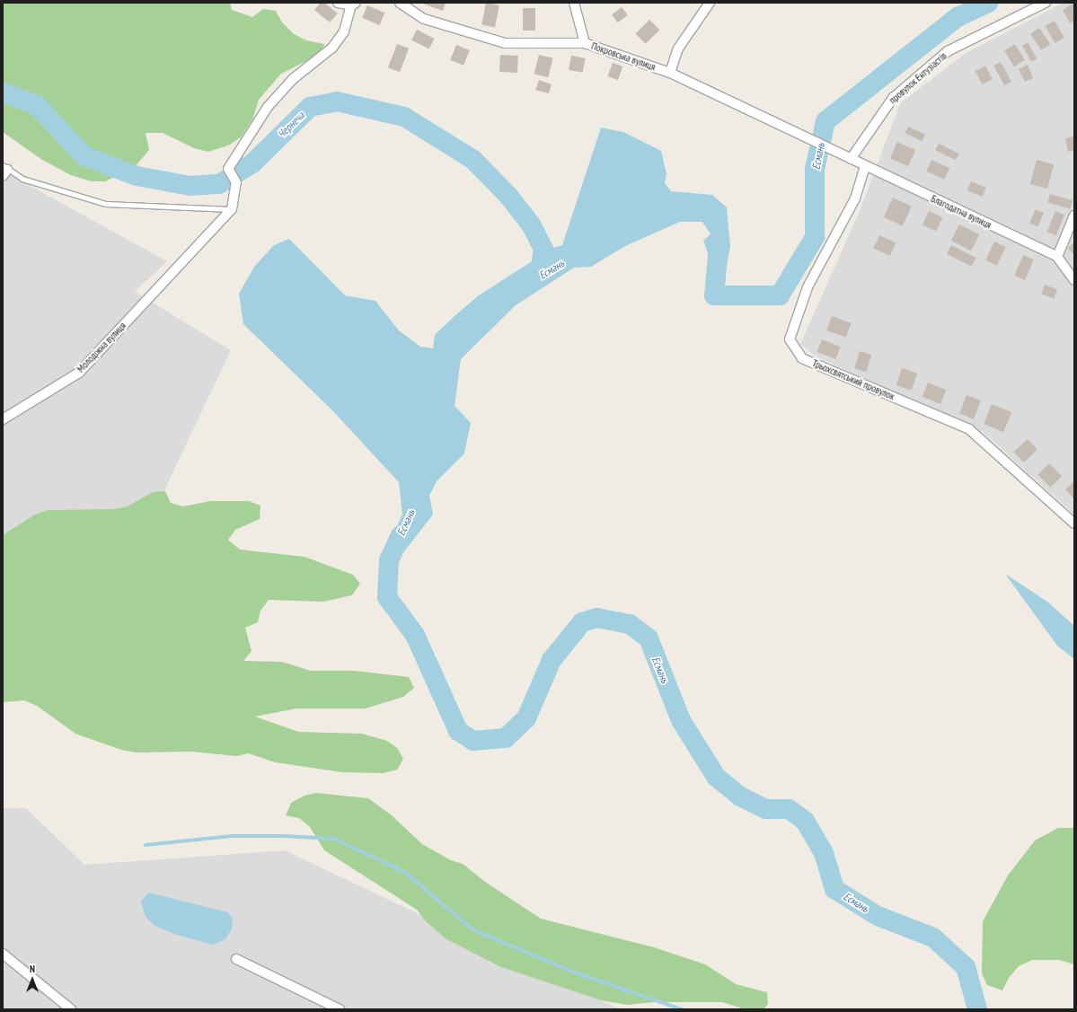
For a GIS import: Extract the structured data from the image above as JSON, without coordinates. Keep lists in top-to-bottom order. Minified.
{"streets":{"street":["Покровська вулиця","провулок Ентузіастів","Благодатна вулиця","Молодіжна вулиця","Трьохсвятський провулок"]},"crossings":[["Покровська вулиця","Благодатна вулиця"],["провулок Ентузіастів","Благодатна вулиця"],["Благодатна вулиця","Трьохсвятський провулок"]],"water":["Чернеча","Есмань"],"north":"top"}
